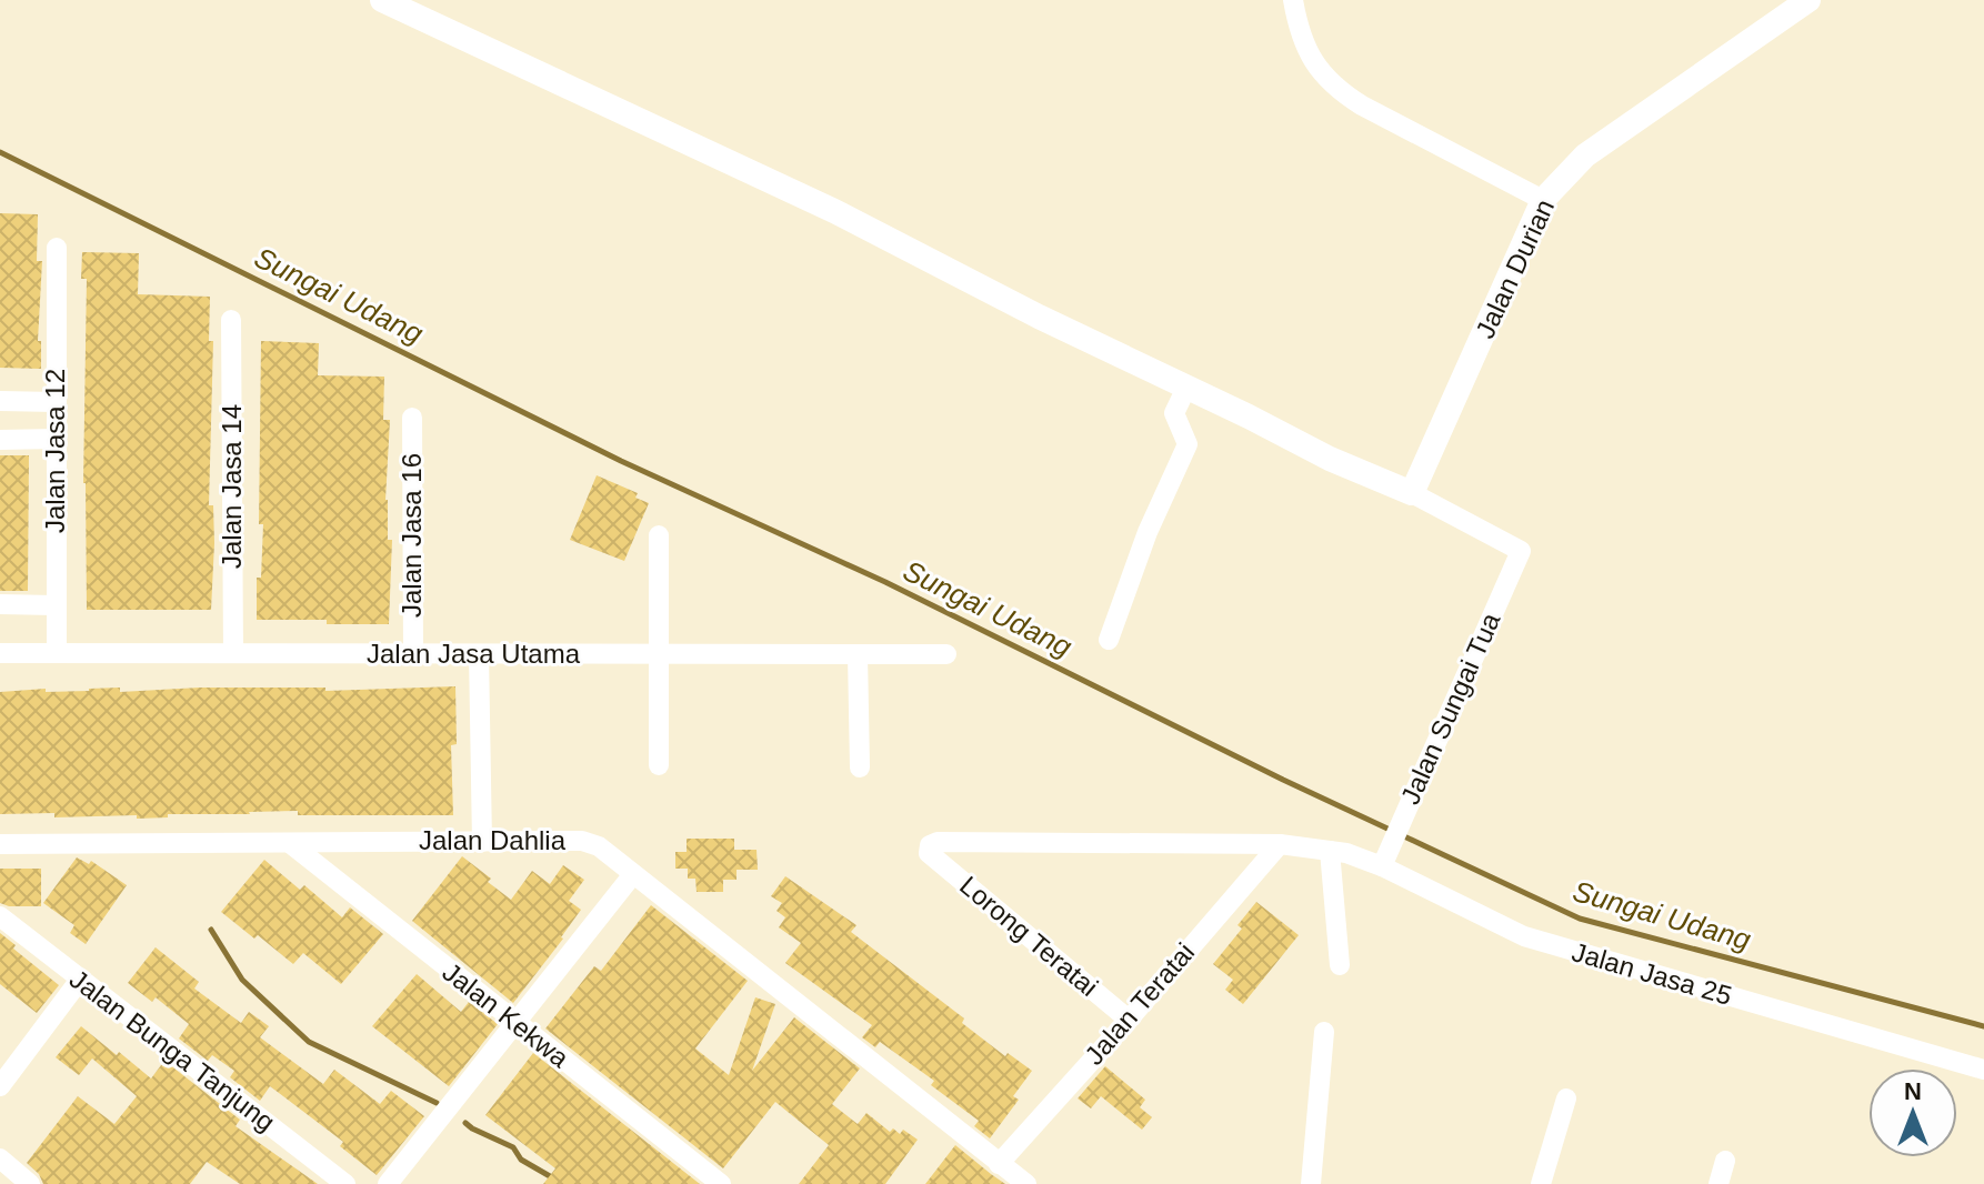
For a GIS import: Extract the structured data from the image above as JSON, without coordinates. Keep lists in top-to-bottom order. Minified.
{"streets":{"street":["Jalan Durian","Jalan Jasa 12","Jalan Jasa 14","Jalan Jasa 16","Jalan Jasa Utama","Jalan Sungai Tua","Jalan Dahlia","Lorong Teratai","Jalan Jasa 25","Jalan Teratai","Jalan Kekwa","Jalan Bunga Tanjung"]},"crossings":[["Jalan Durian","Jalan Sungai Tua"],["Jalan Jasa 12","Jalan Jasa Utama"],["Jalan Jasa 14","Jalan Jasa Utama"],["Jalan Jasa 16","Jalan Jasa Utama"],["Jalan Sungai Tua","Jalan Jasa 25"],["Jalan Dahlia","Jalan Teratai"],["Jalan Dahlia","Jalan Kekwa"],["Lorong Teratai","Jalan Jasa 25"],["Lorong Teratai","Jalan Teratai"],["Jalan Jasa 25","Jalan Teratai"]],"water":["Sungai Udang"],"north":"top"}
